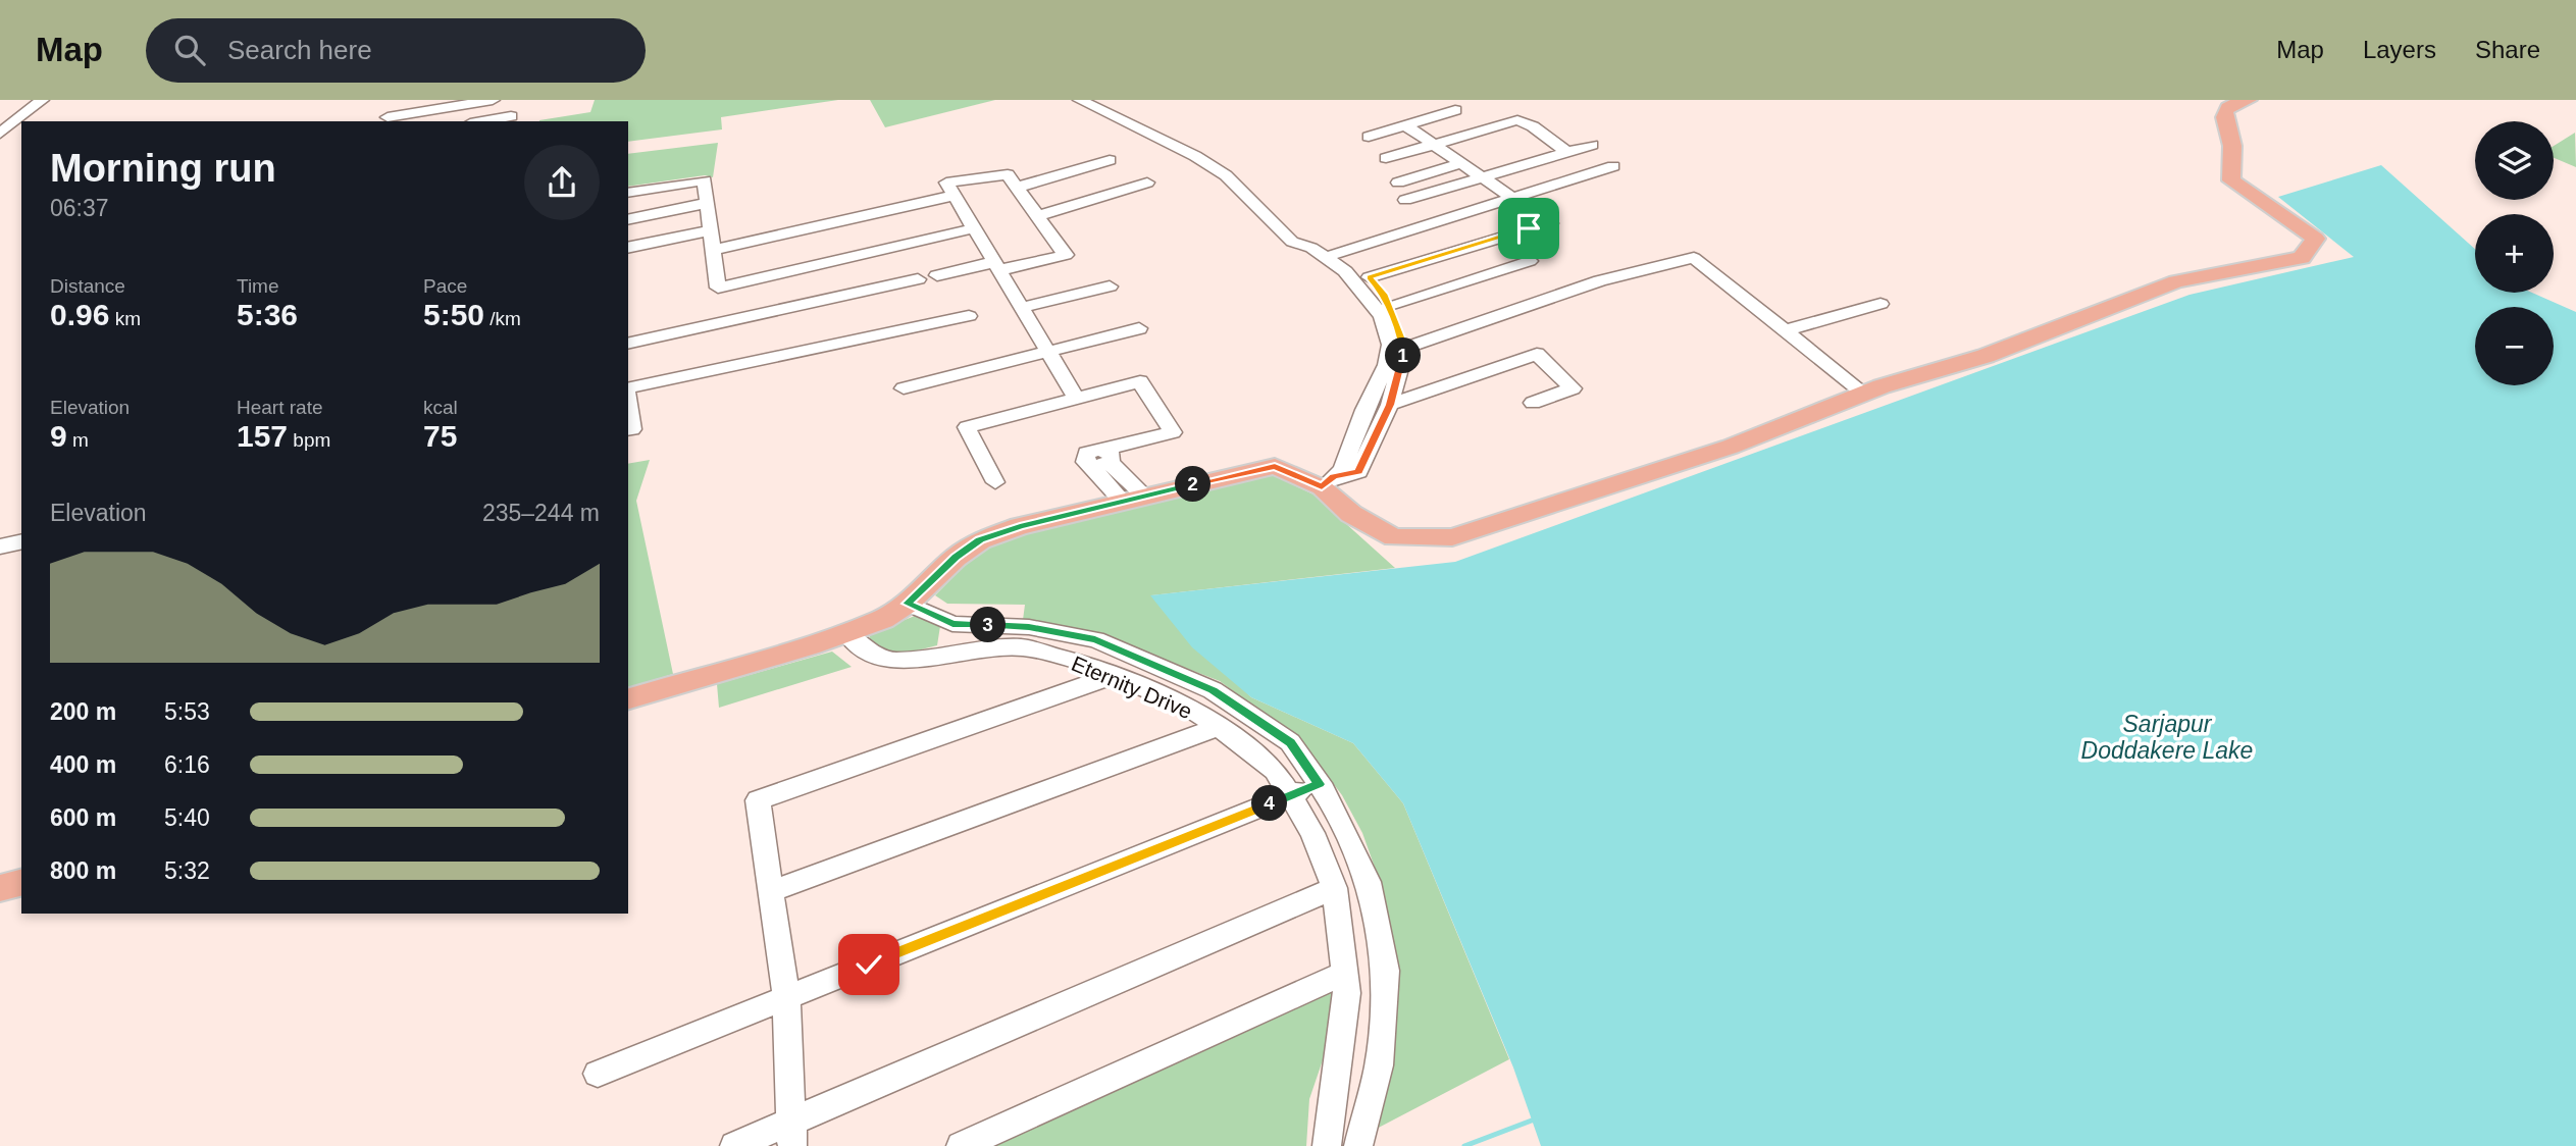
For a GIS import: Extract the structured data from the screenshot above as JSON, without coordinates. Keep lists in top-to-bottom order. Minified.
{"streets":{"street":["Eternity Drive"]},"water":["Sarjapur Doddakere Lake"],"page":{"header":"Map","search":"Search here","nav":["Map","Layers","Share"],"map_buttons":["+","−"],"heading":["Morning run","06:37"],"stats":[["Distance","0.96 km"],["Time","5:36"],["Pace","5:50 /km"],["Elevation","9 m"],["Heart rate","157 bpm"],["kcal","75"]],"pins":["1","2","3","4"],"chart":["Elevation","235–244 m"],"list":[{"name":"200 m","note":"5:53"},{"name":"400 m","note":"6:16"},{"name":"600 m","note":"5:40"},{"name":"800 m","note":"5:32"}]}}
